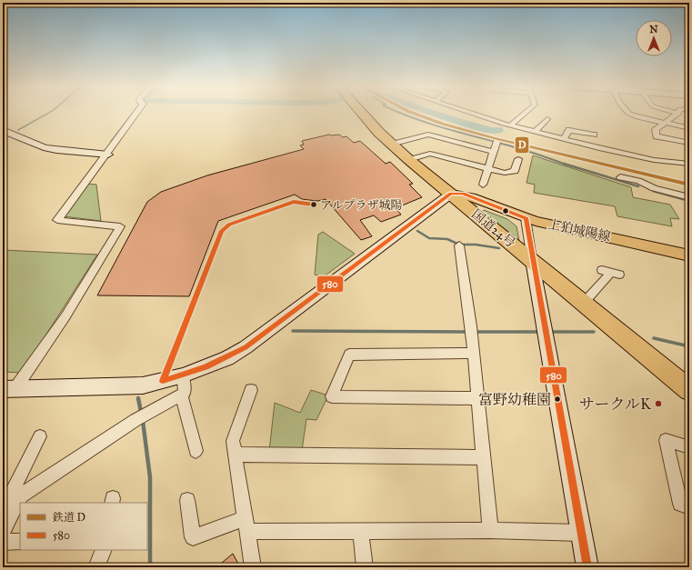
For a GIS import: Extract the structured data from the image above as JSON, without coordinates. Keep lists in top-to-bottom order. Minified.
{"streets":{"highway":["国道24号"],"main road":["上狛城陽線"]},"crossings":[["国道24号","上狛城陽線"]],"places":["アルプラザ城陽","富野幼稚園","サークルK"],"lines":["rail line D","transit line 580"],"legend":["鉄道 D","580"],"north":"top"}
